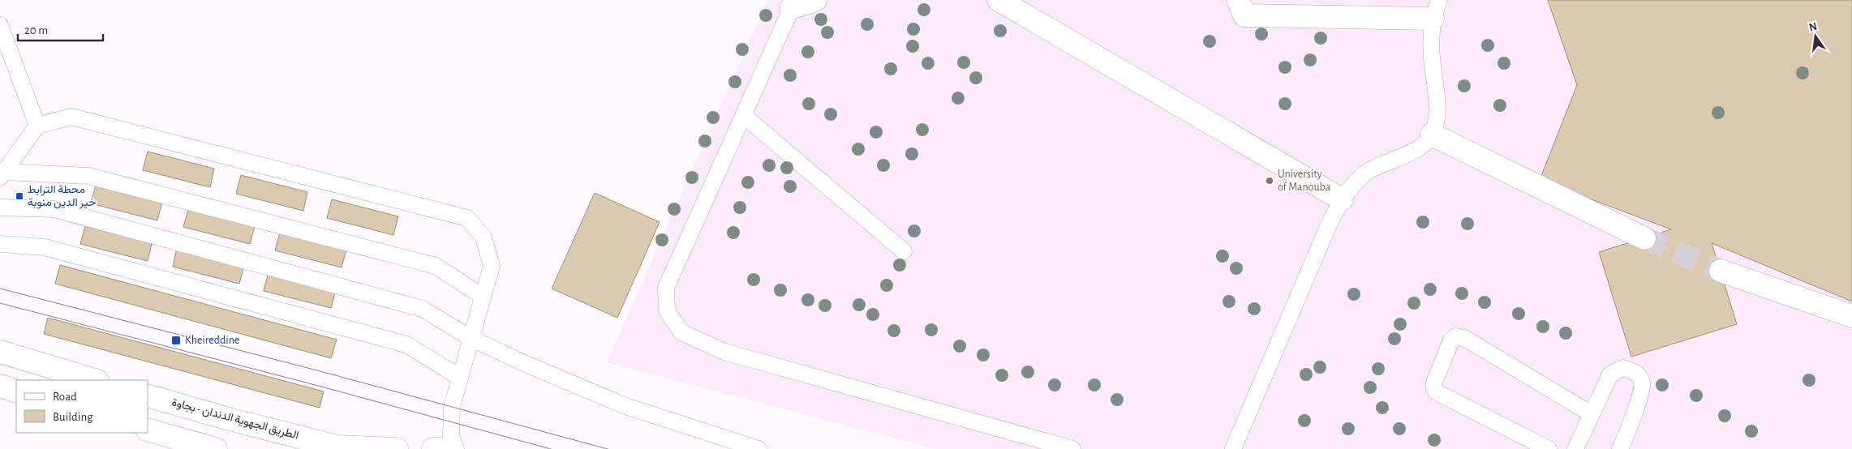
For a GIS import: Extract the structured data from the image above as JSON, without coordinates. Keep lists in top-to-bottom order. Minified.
{"streets":{"street":["الطريق الجهوية الدندان - بجاوة"]},"places":{"other":["University of Manouba"],"transit":["محطة الترابط خير الدين منوبة","Kheireddine"]},"legend":["Road","Building"],"scale_bar":"20 m","north":"top"}
